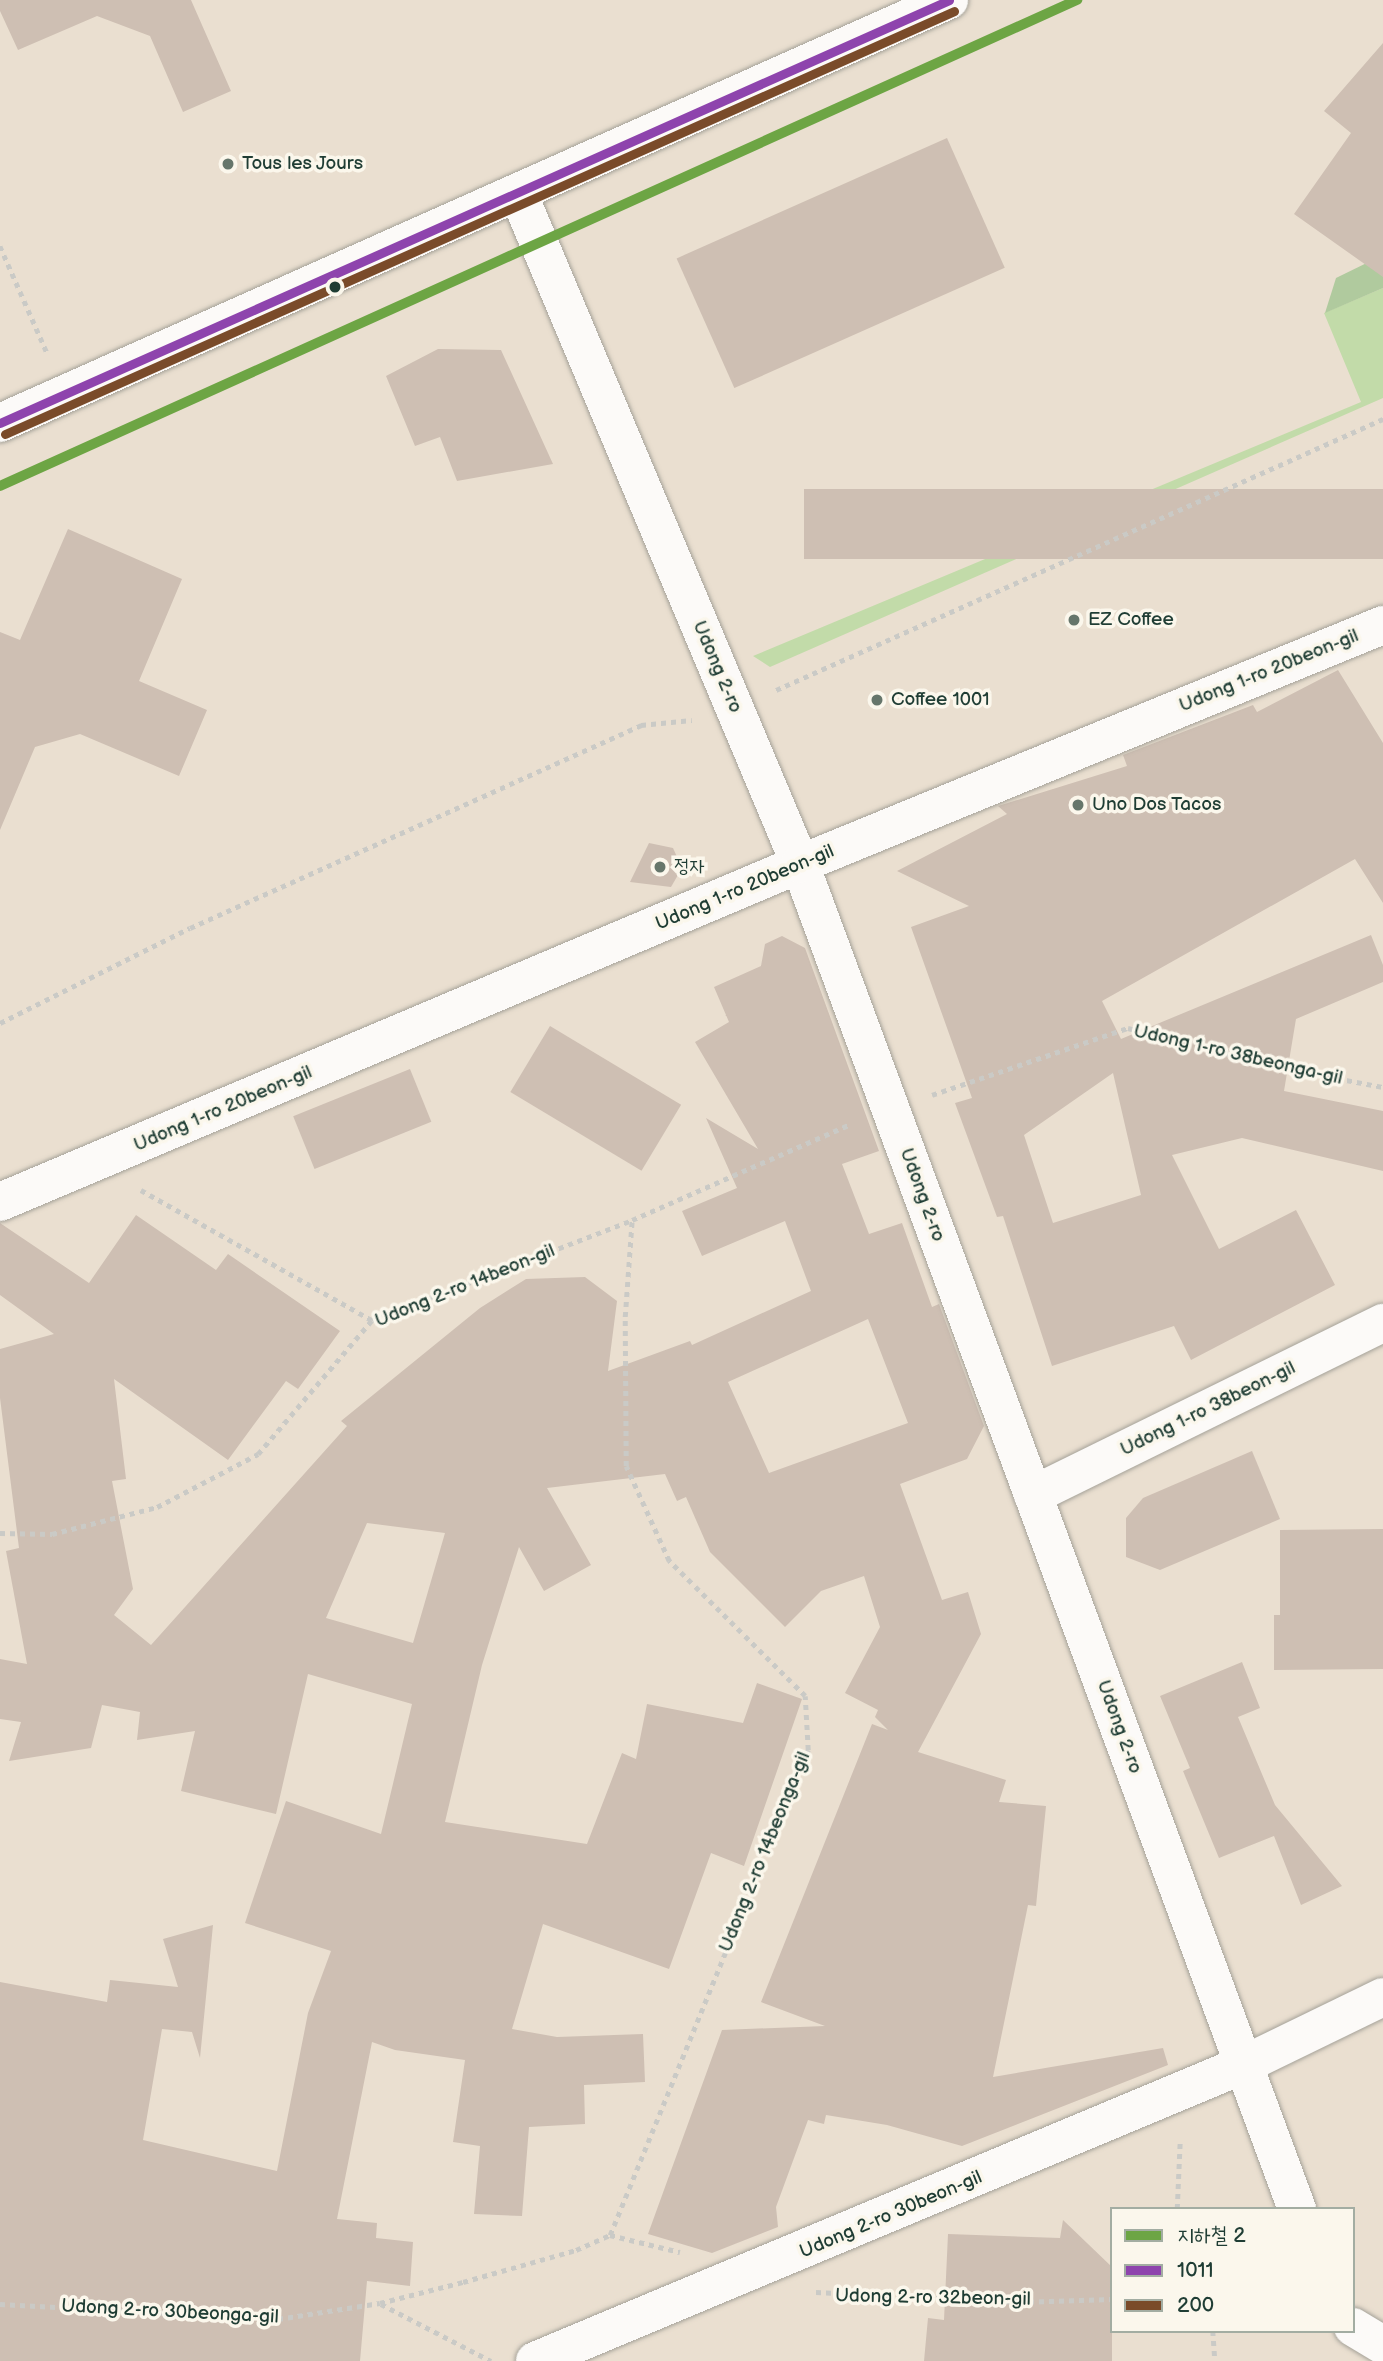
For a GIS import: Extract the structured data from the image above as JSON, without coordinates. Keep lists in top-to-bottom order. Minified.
{"streets":{"street":["Udong 2-ro","Udong 1-ro 20beon-gil","Udong 1-ro 38beon-gil","Udong 2-ro 30beon-gil"],"path":["Udong 1-ro 38beonga-gil","Udong 2-ro 14beon-gil","Udong 2-ro 14beonga-gil","Udong 2-ro 32beon-gil","Udong 2-ro 30beonga-gil"]},"crossings":[["Udong 2-ro","Udong 1-ro 20beon-gil"],["Udong 2-ro","Udong 1-ro 38beonga-gil"],["Udong 2-ro","Udong 2-ro 14beon-gil"],["Udong 2-ro","Udong 1-ro 38beon-gil"],["Udong 2-ro","Udong 2-ro 30beon-gil"],["Udong 1-ro 20beon-gil","Udong 2-ro 14beon-gil"],["Udong 1-ro 38beonga-gil","Udong 2-ro 14beon-gil"],["Udong 2-ro 14beon-gil","Udong 2-ro 14beonga-gil"],["Udong 2-ro 14beonga-gil","Udong 2-ro 30beonga-gil"],["Udong 2-ro 30beon-gil","Udong 2-ro 32beon-gil"]],"places":["Tous les Jours","EZ Coffee","Coffee 1001","Uno Dos Tacos","정자"],"lines":["metro line 2","transit line 1011","transit line 200"],"legend":["지하철 2","1011","200"]}
